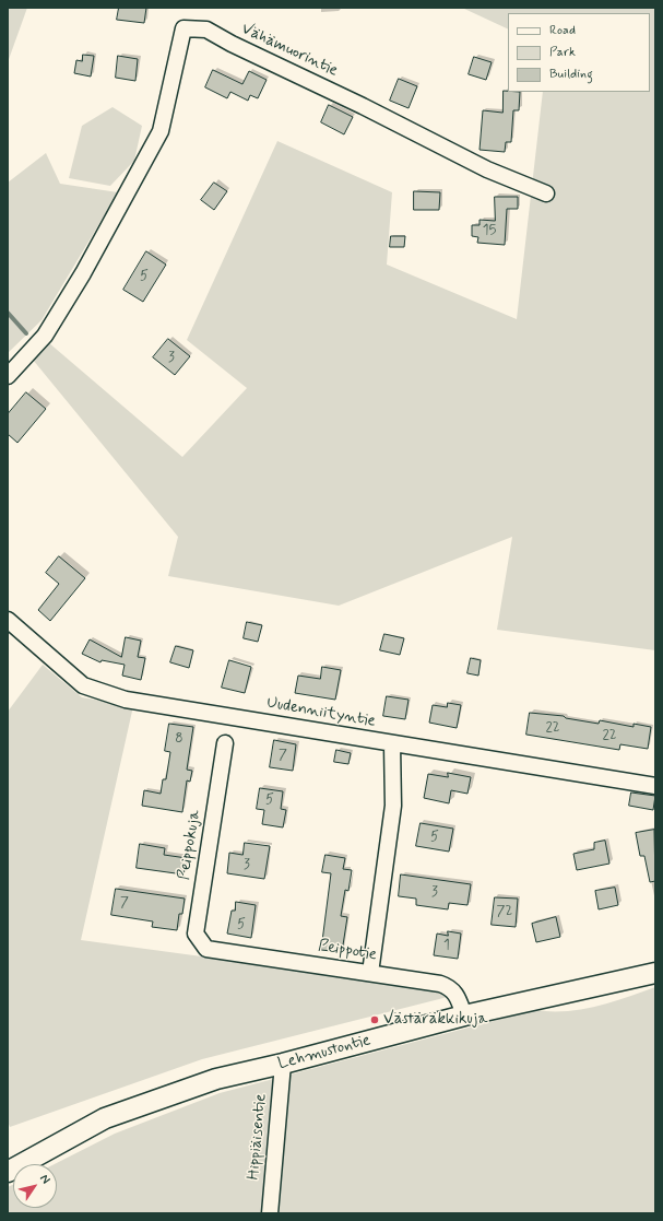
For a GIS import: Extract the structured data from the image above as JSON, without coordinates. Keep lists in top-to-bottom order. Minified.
{"streets":{"main road":["Lehmustontie"],"street":["Vähämuorintie","Uudenniityntie","Peippokuja","Peippotie","Hippiäisentie"]},"crossings":[["Peippokuja","Peippotie"],["Peippotie","Lehmustontie"],["Lehmustontie","Hippiäisentie"]],"places":["Västäräkkikuja"],"house_numbers":["15","5","3","22","22","8","7","5","5","3","3","7","72","5","1"],"legend":["Road","Park","Building"],"north":"top right"}
